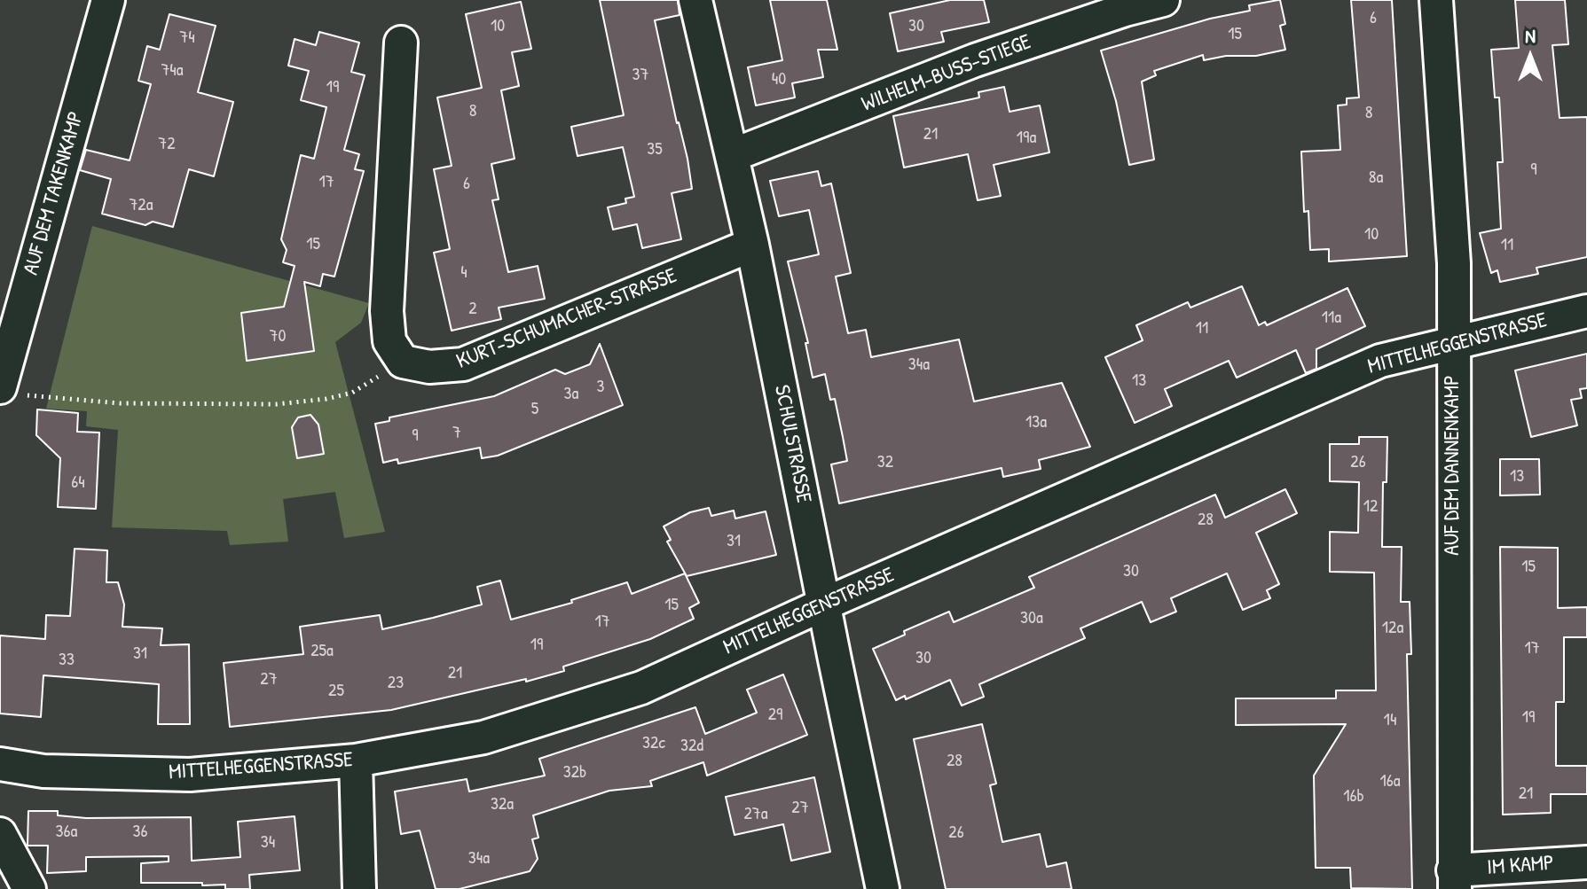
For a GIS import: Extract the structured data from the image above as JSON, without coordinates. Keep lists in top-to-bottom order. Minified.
{"streets":{"street":["WILHELM-BUSS-STIEGE","AUF DEM TAKENKAMP","KURT-SCHUMACHER-STRASSE","MITTELHEGGENSTRASSE","SCHULSTRASSE","AUF DEM DANNENKAMP","IM KAMP"]},"crossings":[["WILHELM-BUSS-STIEGE","SCHULSTRASSE"],["KURT-SCHUMACHER-STRASSE","SCHULSTRASSE"],["MITTELHEGGENSTRASSE","SCHULSTRASSE"],["MITTELHEGGENSTRASSE","AUF DEM DANNENKAMP"],["AUF DEM DANNENKAMP","IM KAMP"]],"house_numbers":["6","10","30","15","74","74a","37","40","19","8","8","21","19a","72","35","9","8a","17","6","72a","10","15","11","4","2","11a","11","70","34a","13","3","3a","5","13a","7","9","32","26","13","64","12","28","31","15","30","15","30a","17","12a","19","17","25a","31","30","33","21","27","23","25","29","19","14","32c","32d","28","32b","16a","21","16b","32a","27","27a","36a","36","26","34","34a"],"north":"top"}
